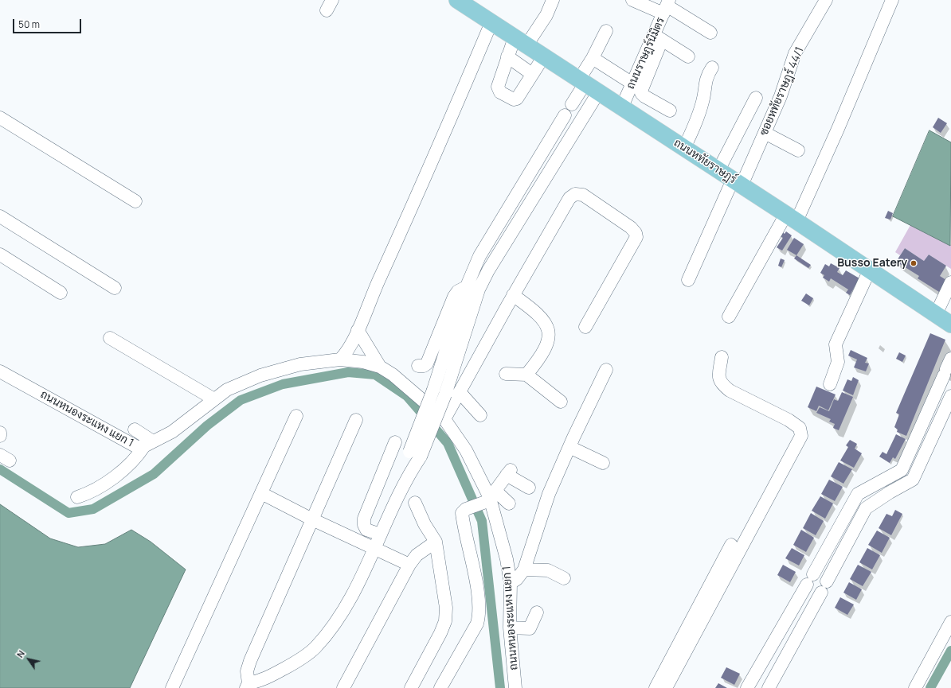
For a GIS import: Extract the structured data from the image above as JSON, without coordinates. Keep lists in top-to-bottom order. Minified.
{"streets":{"main road":["ถนนหทัยราษฎร์"],"street":["ถนนราษฎร์นิมิตร","ซอยหทัยราษฎร์ 44/1","ถนนหนองระแหง แยก 1"]},"crossings":[["ถนนราษฎร์นิมิตร","ถนนหทัยราษฎร์"],["ซอยหทัยราษฎร์ 44/1","ถนนหทัยราษฎร์"]],"places":["Busso Eatery"],"scale_bar":"50 m","north":"top left"}
